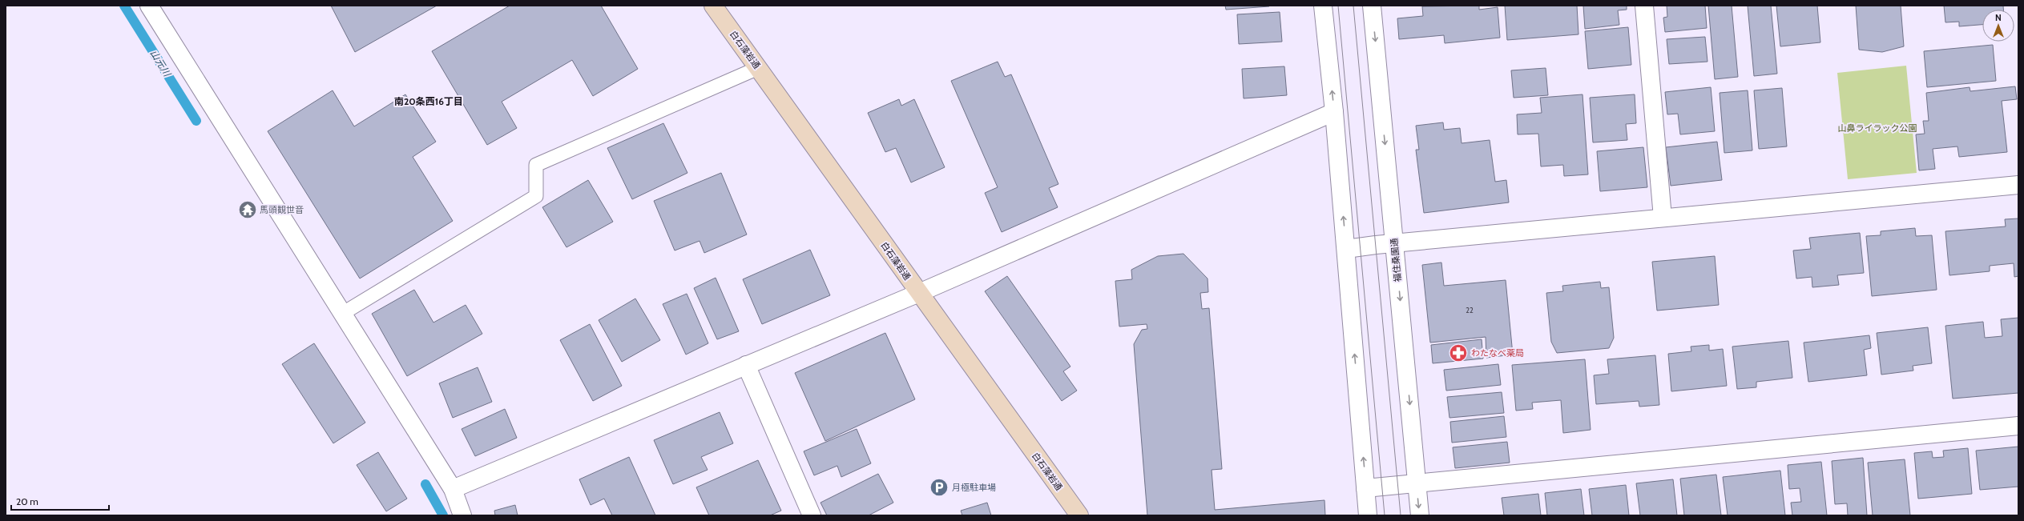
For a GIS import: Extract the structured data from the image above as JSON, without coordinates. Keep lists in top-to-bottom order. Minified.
{"streets":{"main road":["白石藻岩通"],"street":["福住桑園通"]},"districts":["南20条西16丁目"],"water":["山元川"],"parks":["山鼻ライラック公園"],"places":{"temple":["馬頭観世音"],"pharmacy":["わたなべ薬局"],"parking":["月極駐車場"]},"house_numbers":["22"],"scale_bar":"20 m","north":"top"}
